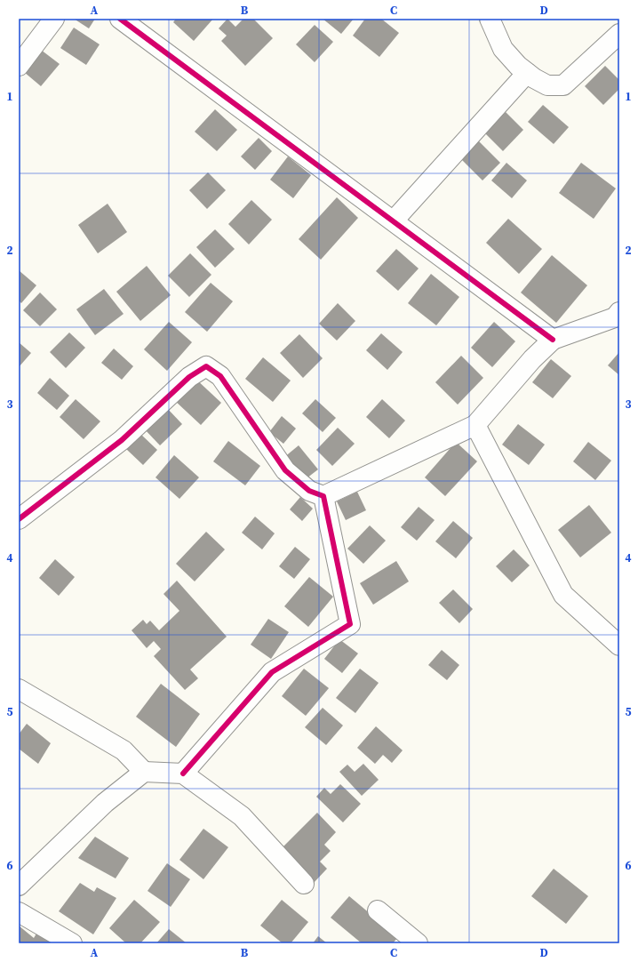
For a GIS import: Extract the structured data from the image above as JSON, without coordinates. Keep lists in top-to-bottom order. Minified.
{"grid":{"columns":["A","B","C","D"],"rows":["1","2","3","4","5","6"]}}
